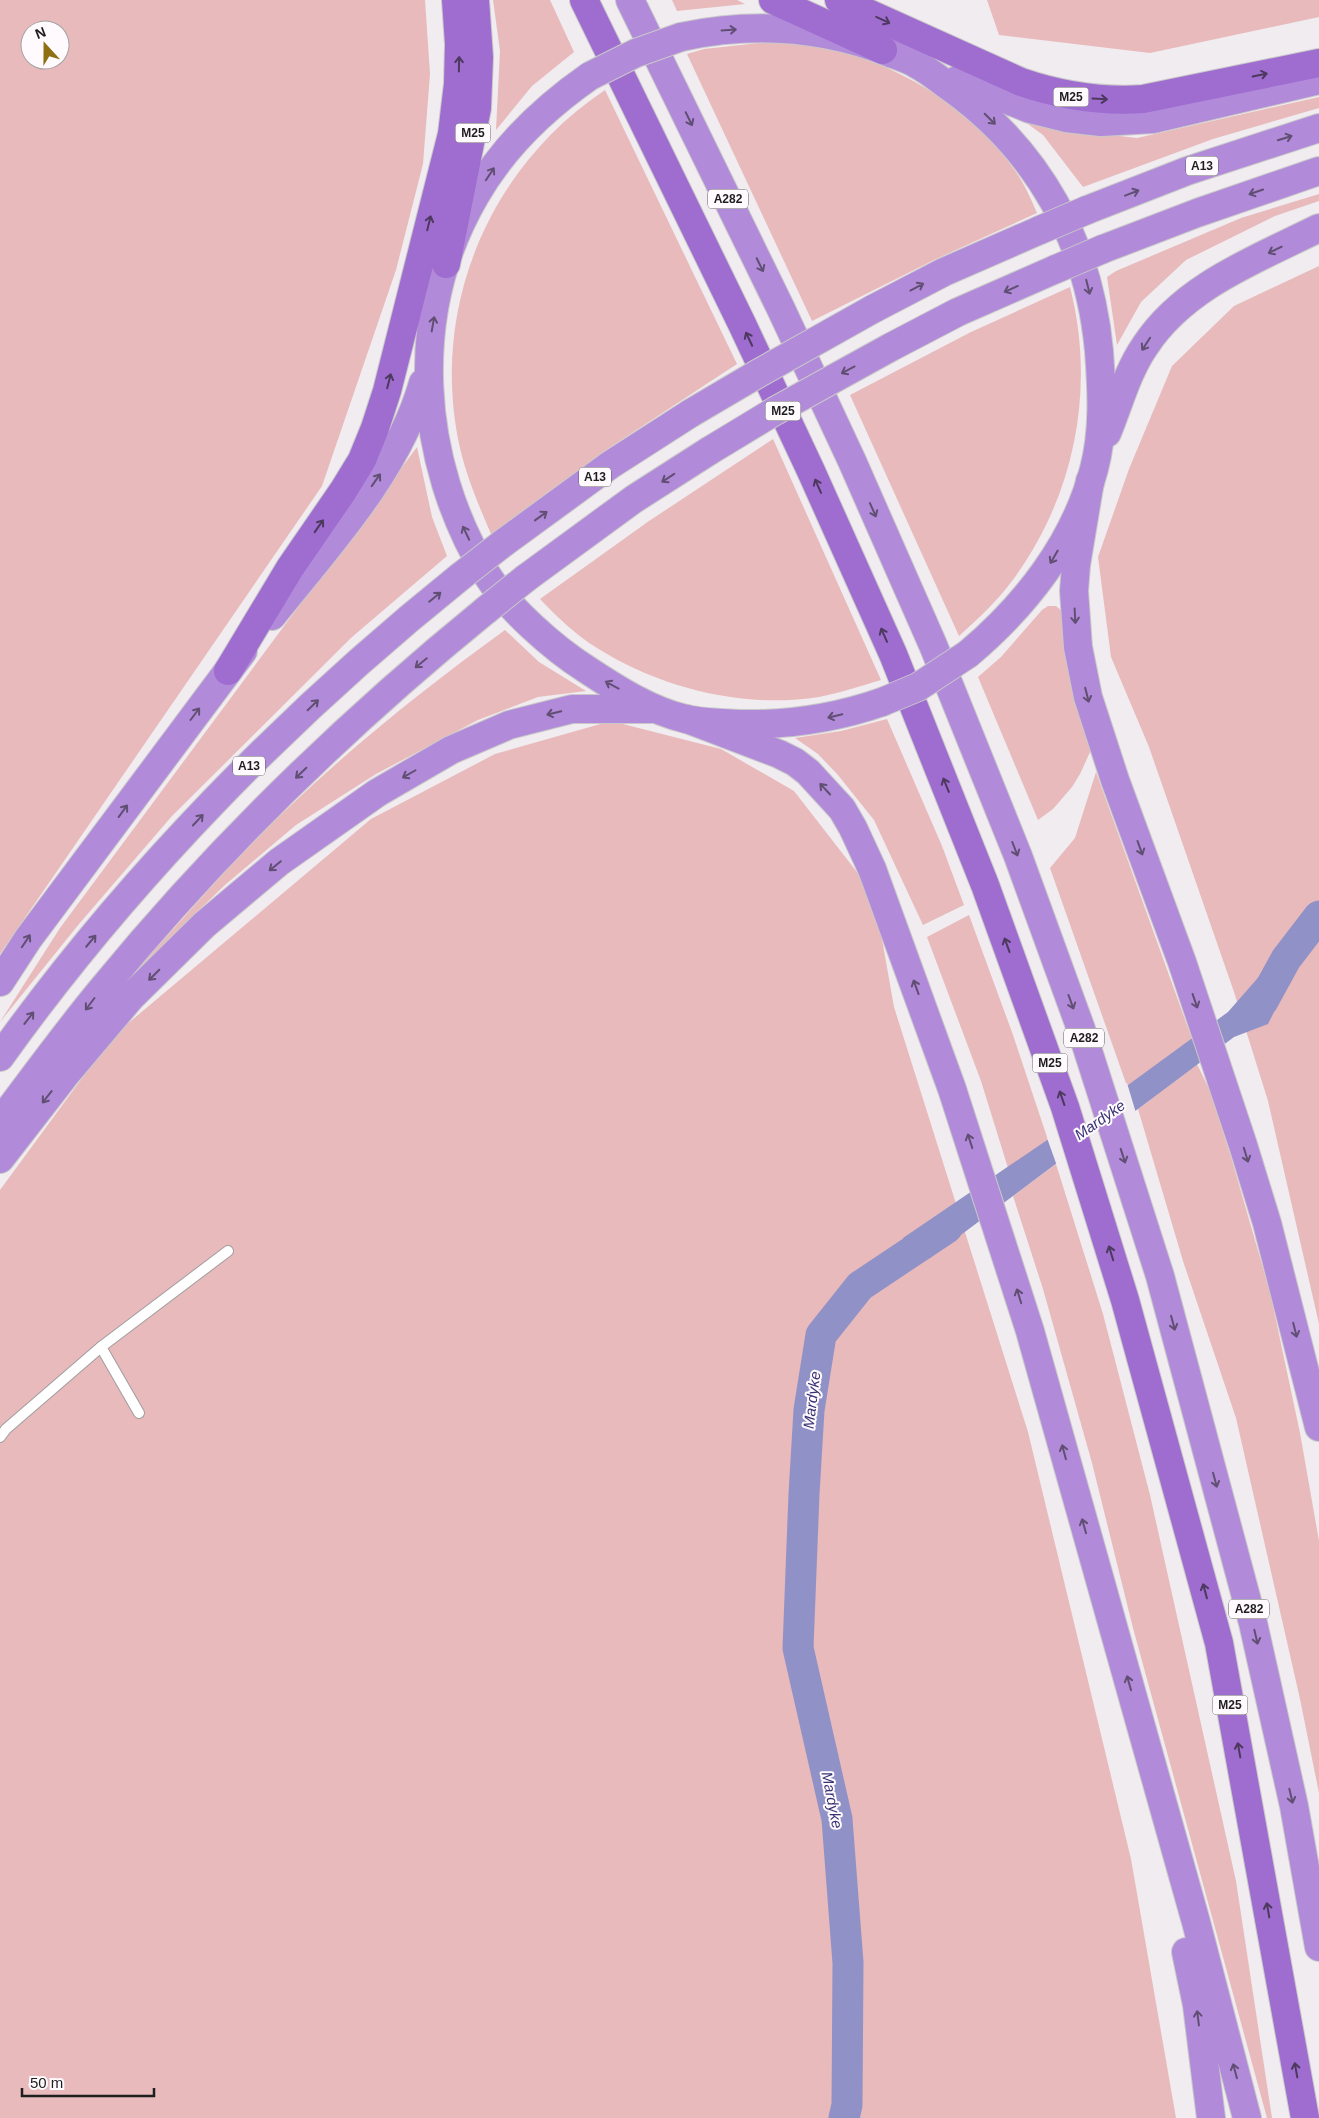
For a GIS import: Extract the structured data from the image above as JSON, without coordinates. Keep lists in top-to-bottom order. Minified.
{"streets":{"highway":["M25","A13","A282"]},"water":["Mardyke"],"scale_bar":"50 m","north":"top"}
